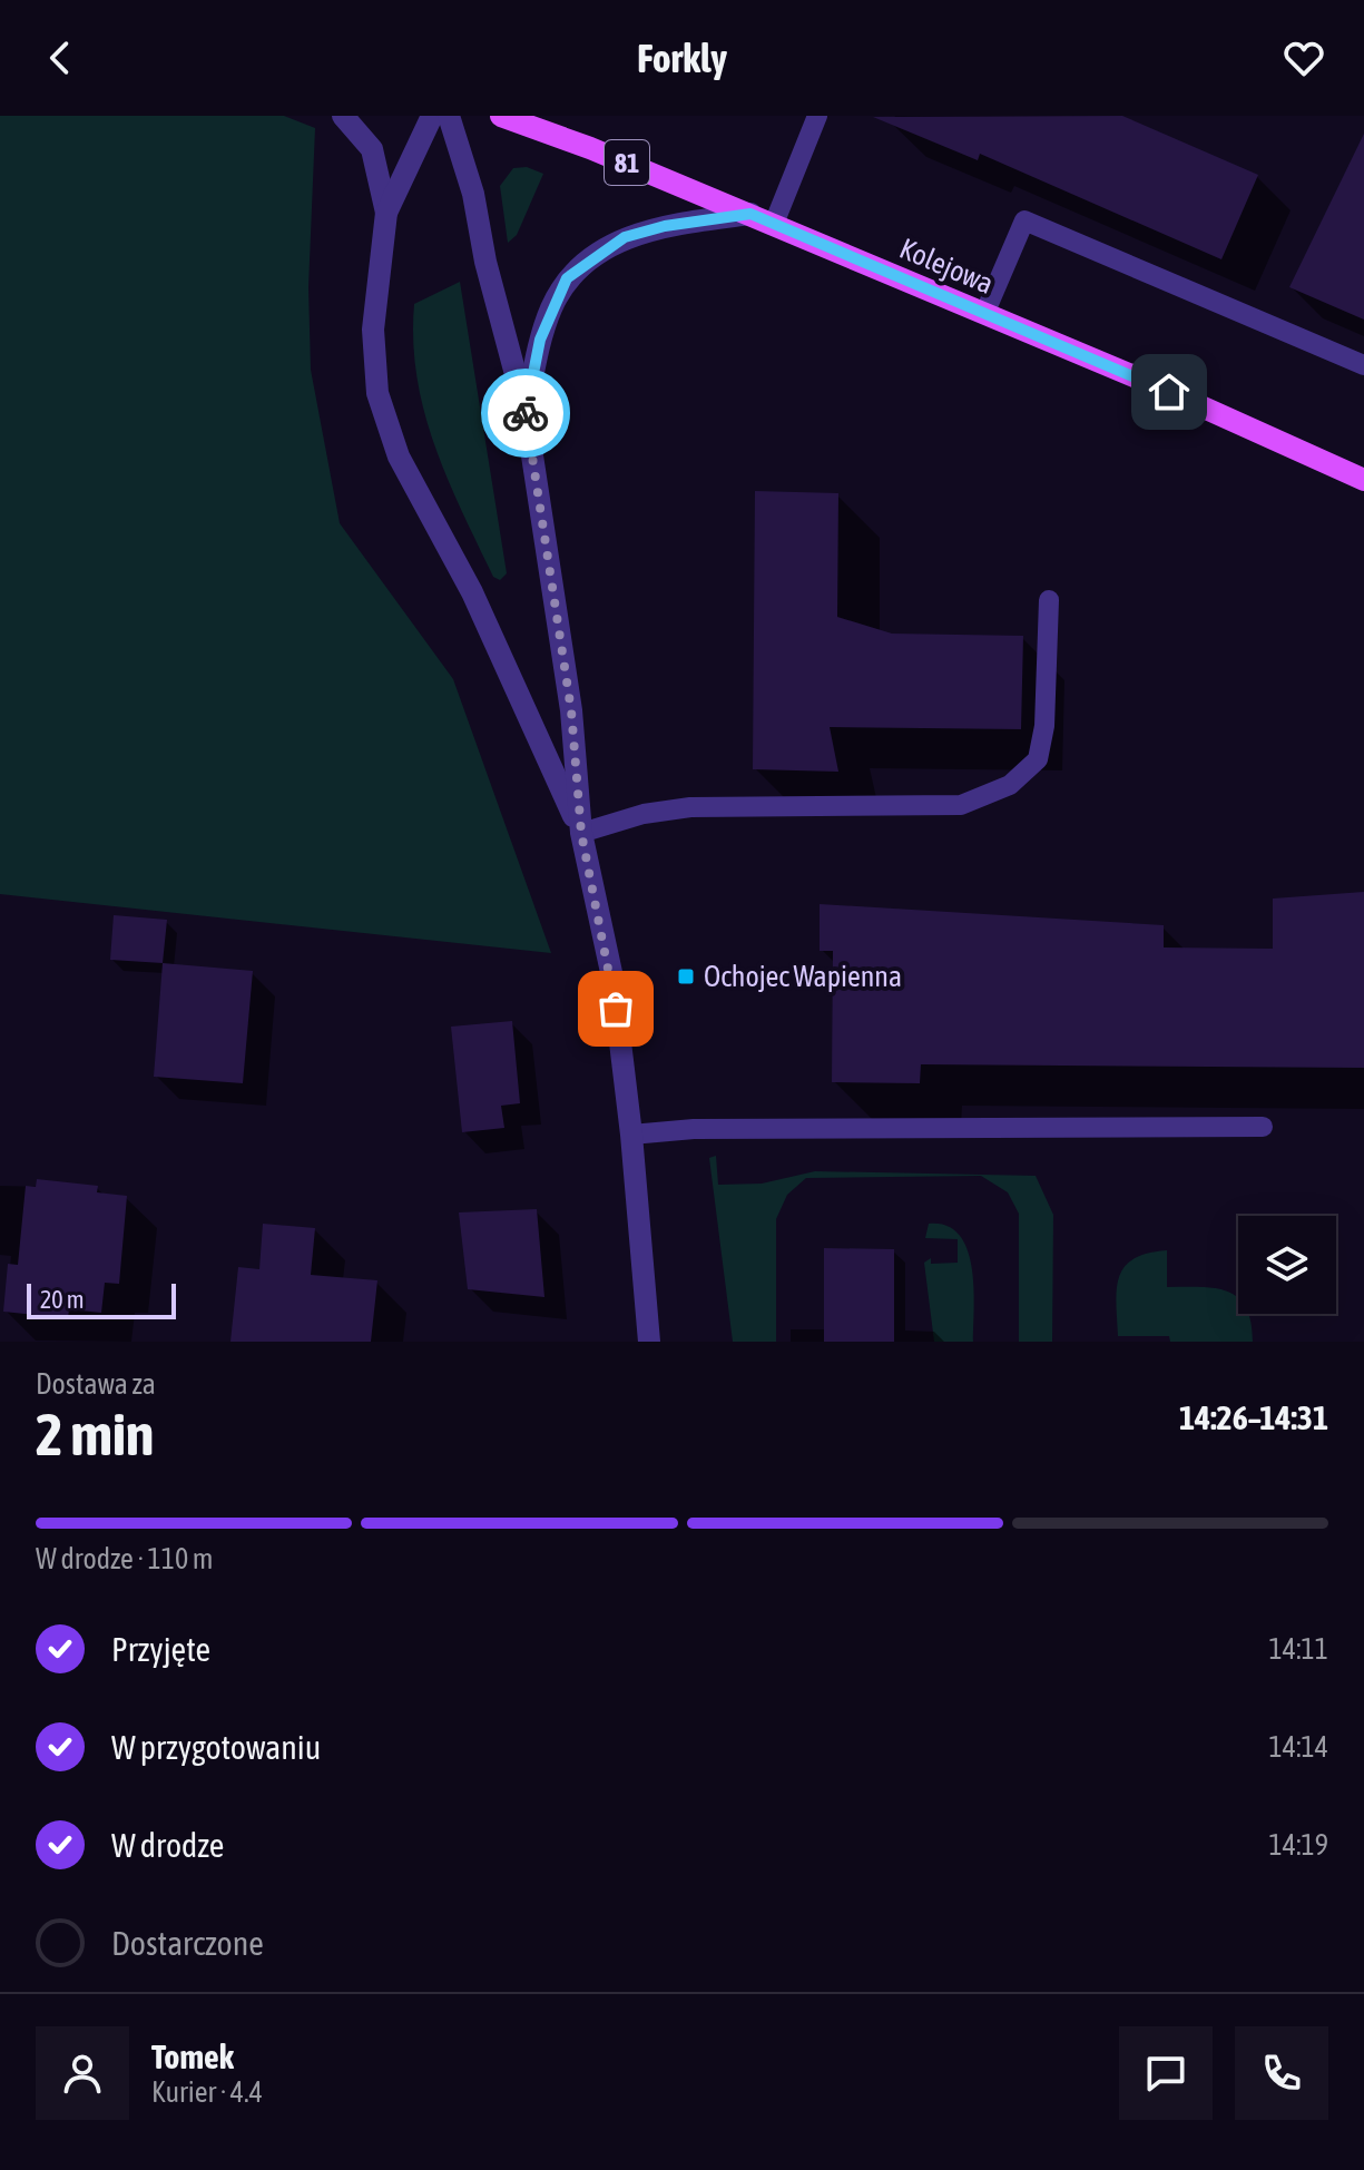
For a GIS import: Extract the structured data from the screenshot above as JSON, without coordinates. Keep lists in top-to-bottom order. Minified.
{"streets":{"main road":["81","Kolejowa"]},"places":{"transit":["Ochojec Wapienna"]},"scale_bar":"20 m","page":{"header":"Forkly","scale":"20 m","heading":["2 min","Dostawa za","14:26–14:31"],"panel":["Tomek","Kurier · 4.4"],"bar":"W drodze · 110 m","list":[["Przyjęte","14:11"],["W przygotowaniu","14:14"],["W drodze","14:19"],"Dostarczone"]}}
